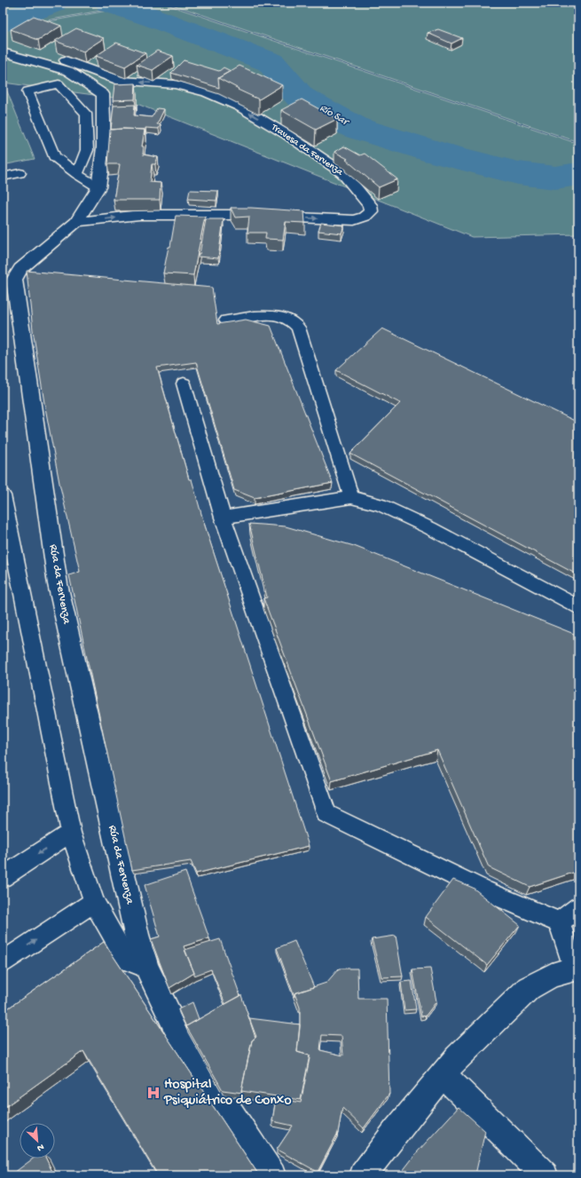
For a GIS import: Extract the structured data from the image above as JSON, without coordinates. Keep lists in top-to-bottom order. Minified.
{"streets":{"street":["Travesa da Fervenza","Rúa da Fervenza"]},"crossings":[["Travesa da Fervenza","Rúa da Fervenza"]],"water":["Río Sar"],"places":{"hospital":["Hospital Psiquiátrico de Conxo"]},"north":"bottom right"}
